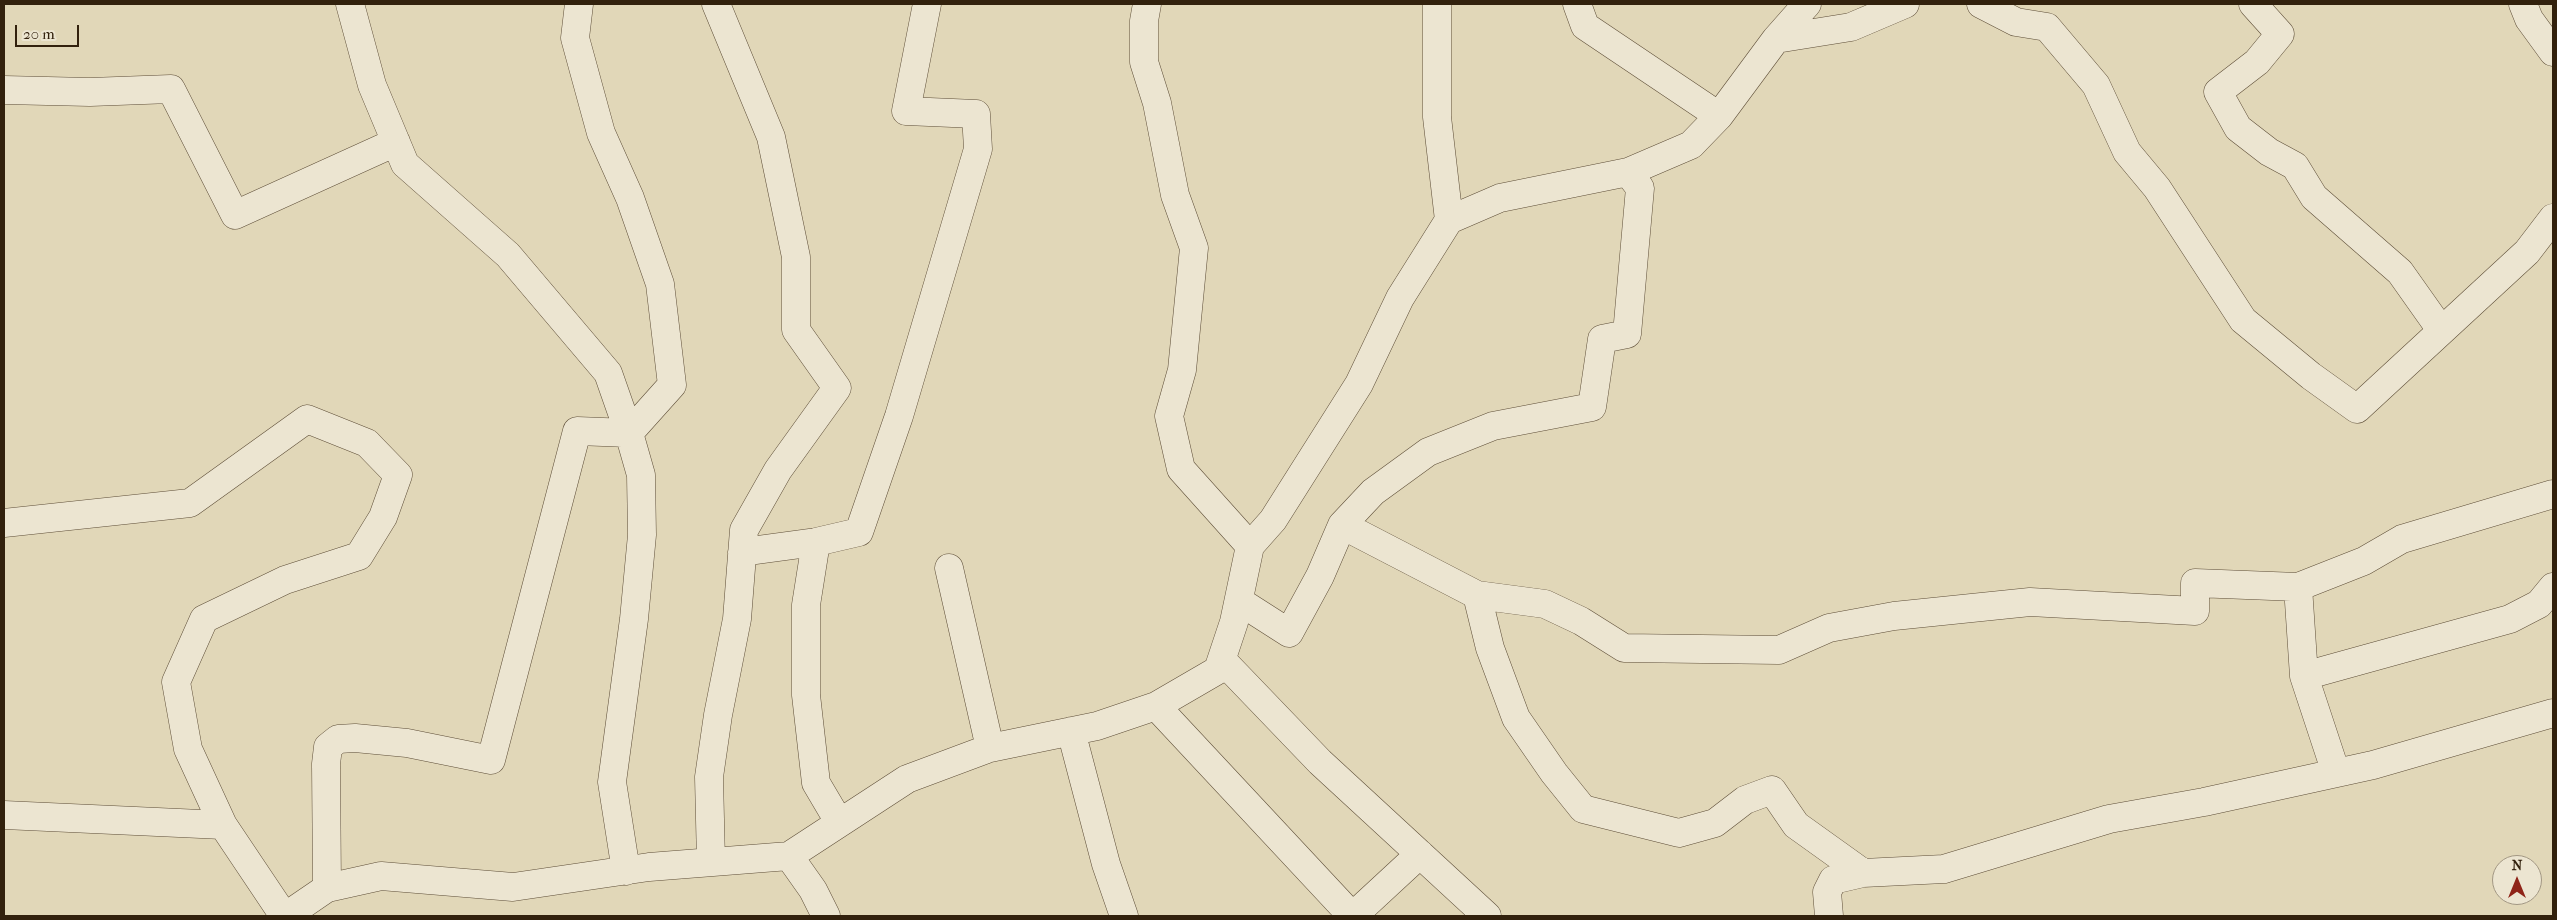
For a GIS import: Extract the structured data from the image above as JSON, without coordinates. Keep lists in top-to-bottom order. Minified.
{"scale_bar":"20 m","north":"top"}
